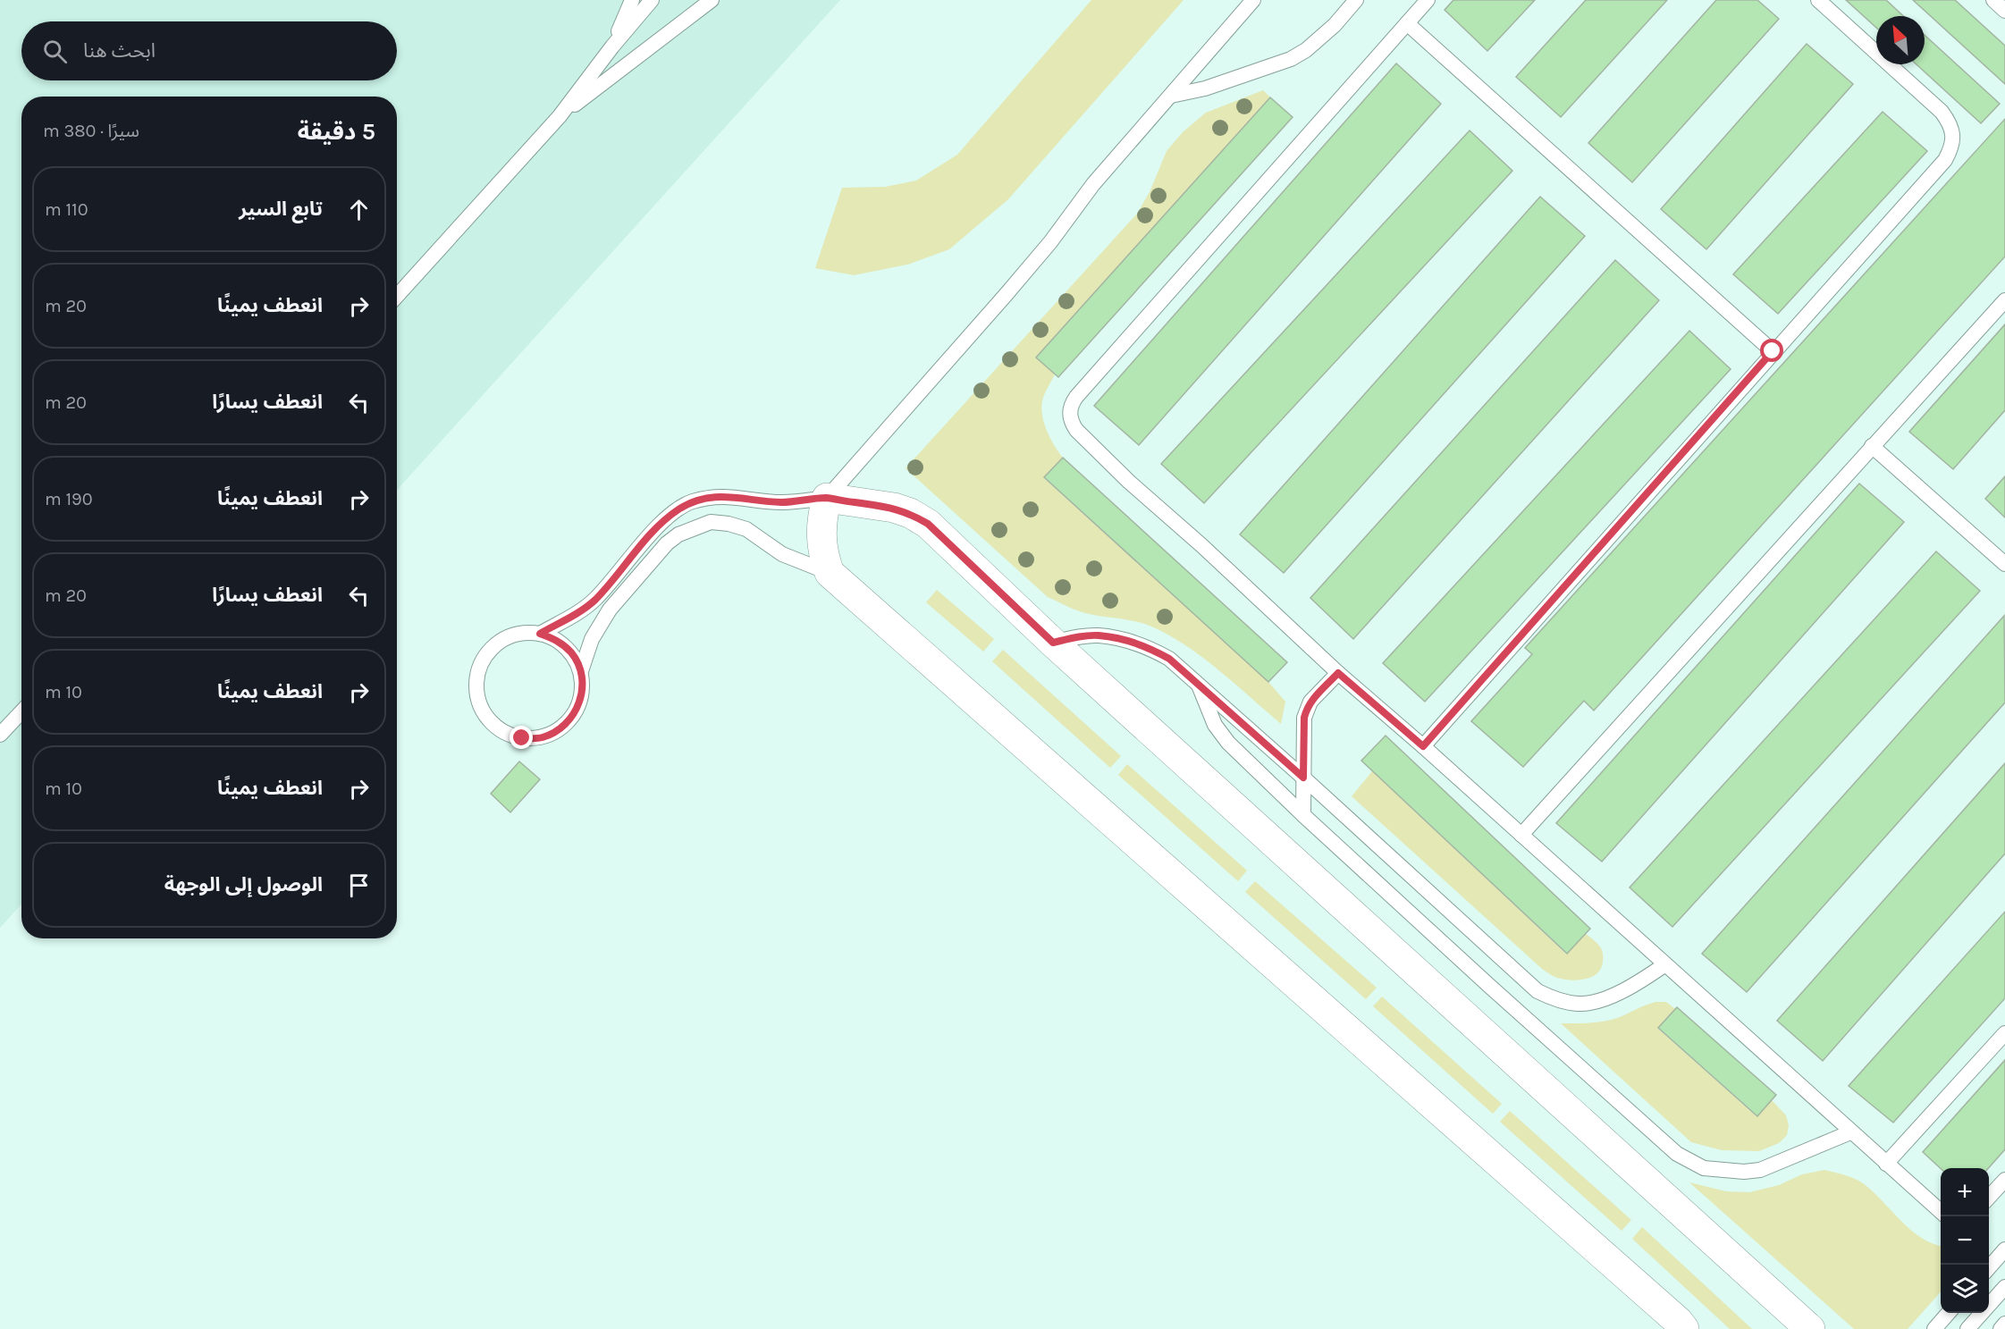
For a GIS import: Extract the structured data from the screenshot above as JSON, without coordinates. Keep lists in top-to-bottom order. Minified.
{"north":"top left","page":{"search":"ابحث هنا","heading":["5 دقيقة","سيرًا · 380 m"],"list":[["تابع السير","110 m"],["انعطف يمينًا","20 m"],["انعطف يسارًا","20 m"],["انعطف يمينًا","190 m"],["انعطف يسارًا","20 m"],["انعطف يمينًا","10 m"],["انعطف يمينًا","10 m"],"الوصول إلى الوجهة"],"map_buttons":["+","−"]}}
